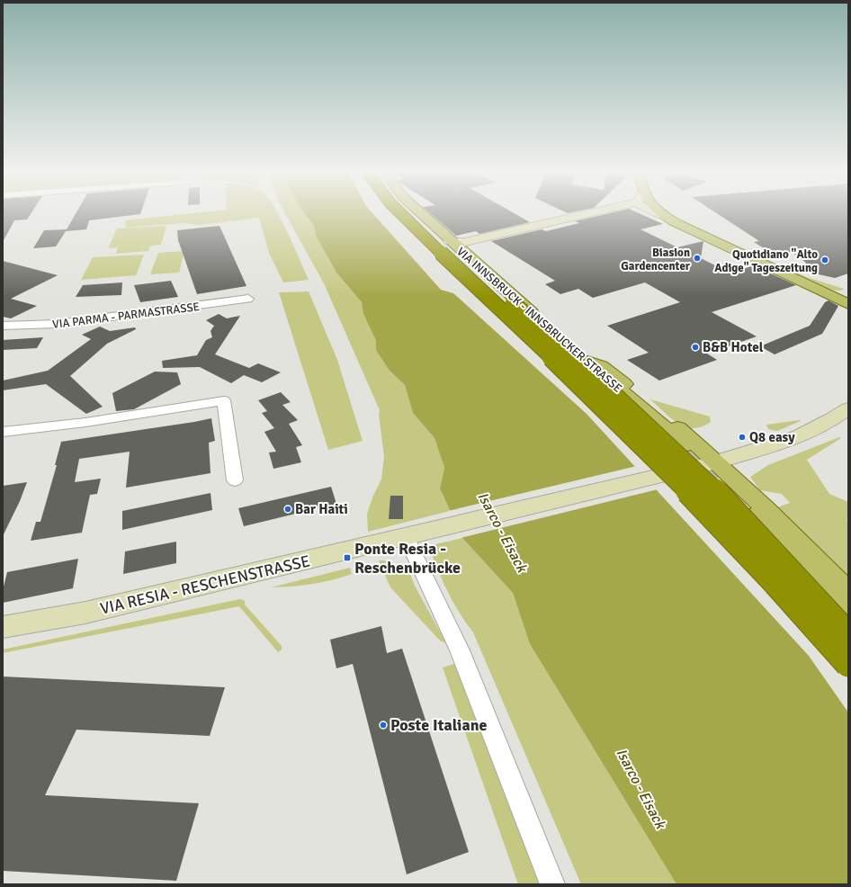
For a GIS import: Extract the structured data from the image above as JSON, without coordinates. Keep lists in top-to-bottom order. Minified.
{"streets":{"main road":["VIA INNSBRUCK - INNSBRUCKER STRASSE","VIA RESIA - RESCHENSTRASSE"],"street":["VIA PARMA - PARMASTRASSE"]},"water":["Isarco - Eisack"],"places":{"other":["Biasion Gardencenter","Quotidiano \"Alto Adige\" Tageszeitung","B&B Hotel","Q8 easy","Bar Haiti","Poste Italiane"],"transit":["Ponte Resia - Reschenbrücke"]}}
